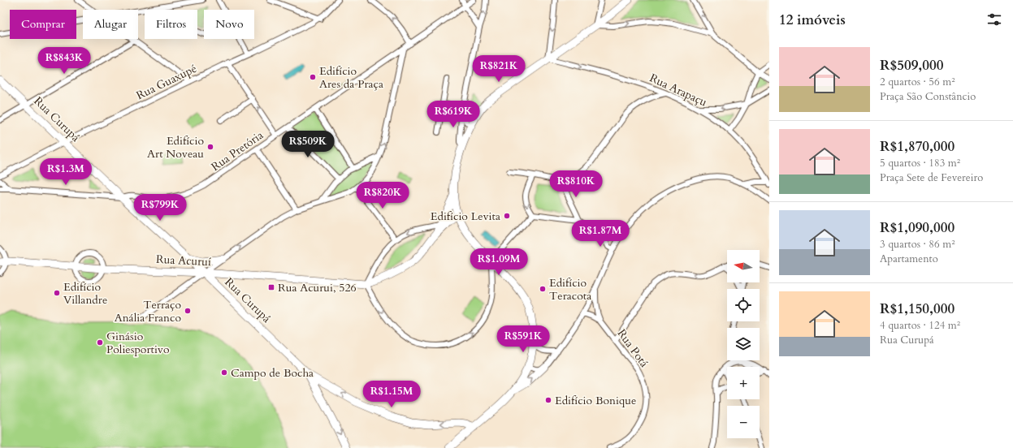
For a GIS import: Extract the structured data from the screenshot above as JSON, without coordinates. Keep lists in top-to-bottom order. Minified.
{"streets":{"main road":["Rua Curupá","Rua Acuruí"],"street":["Rua Guaxupé","Rua Arapaçu","Rua Pretória","Rua Potá"]},"crossings":[["Rua Guaxupé","Rua Curupá"],["Rua Curupá","Rua Pretória"],["Rua Curupá","Rua Acuruí"]],"one_way":["Rua Arapaçu"],"places":{"other":["Edifício Ares da Praça","Edifício Art Noveau","Edifício Levita","Edifício Teracota","Edifício Villandre","Terraço Anália Franco","Ginásio Poliesportivo","Campo de Bocha","Edifício Bonique"],"transit":["Rua Acurui, 526"]},"north":"left","page":{"heading":"12 imóveis","chip":["Comprar","Alugar","Filtros","Novo"],"list":[{"name":"R$509,000","note":"2 quartos · 56 m² · Praça São Constâncio"},{"name":"R$1,870,000","note":"5 quartos · 183 m² · Praça Sete de Fevereiro"},{"name":"R$1,090,000","note":"3 quartos · 86 m² · Apartamento"},{"name":"R$1,150,000","note":"4 quartos · 124 m² · Rua Curupá"}],"price":["R$843K","R$821K","R$619K","R$509K","R$1.3M","R$810K","R$820K","R$799K","R$1.87M","R$1.09M","R$591K","R$1.15M"],"map_buttons":["+","−"]}}
